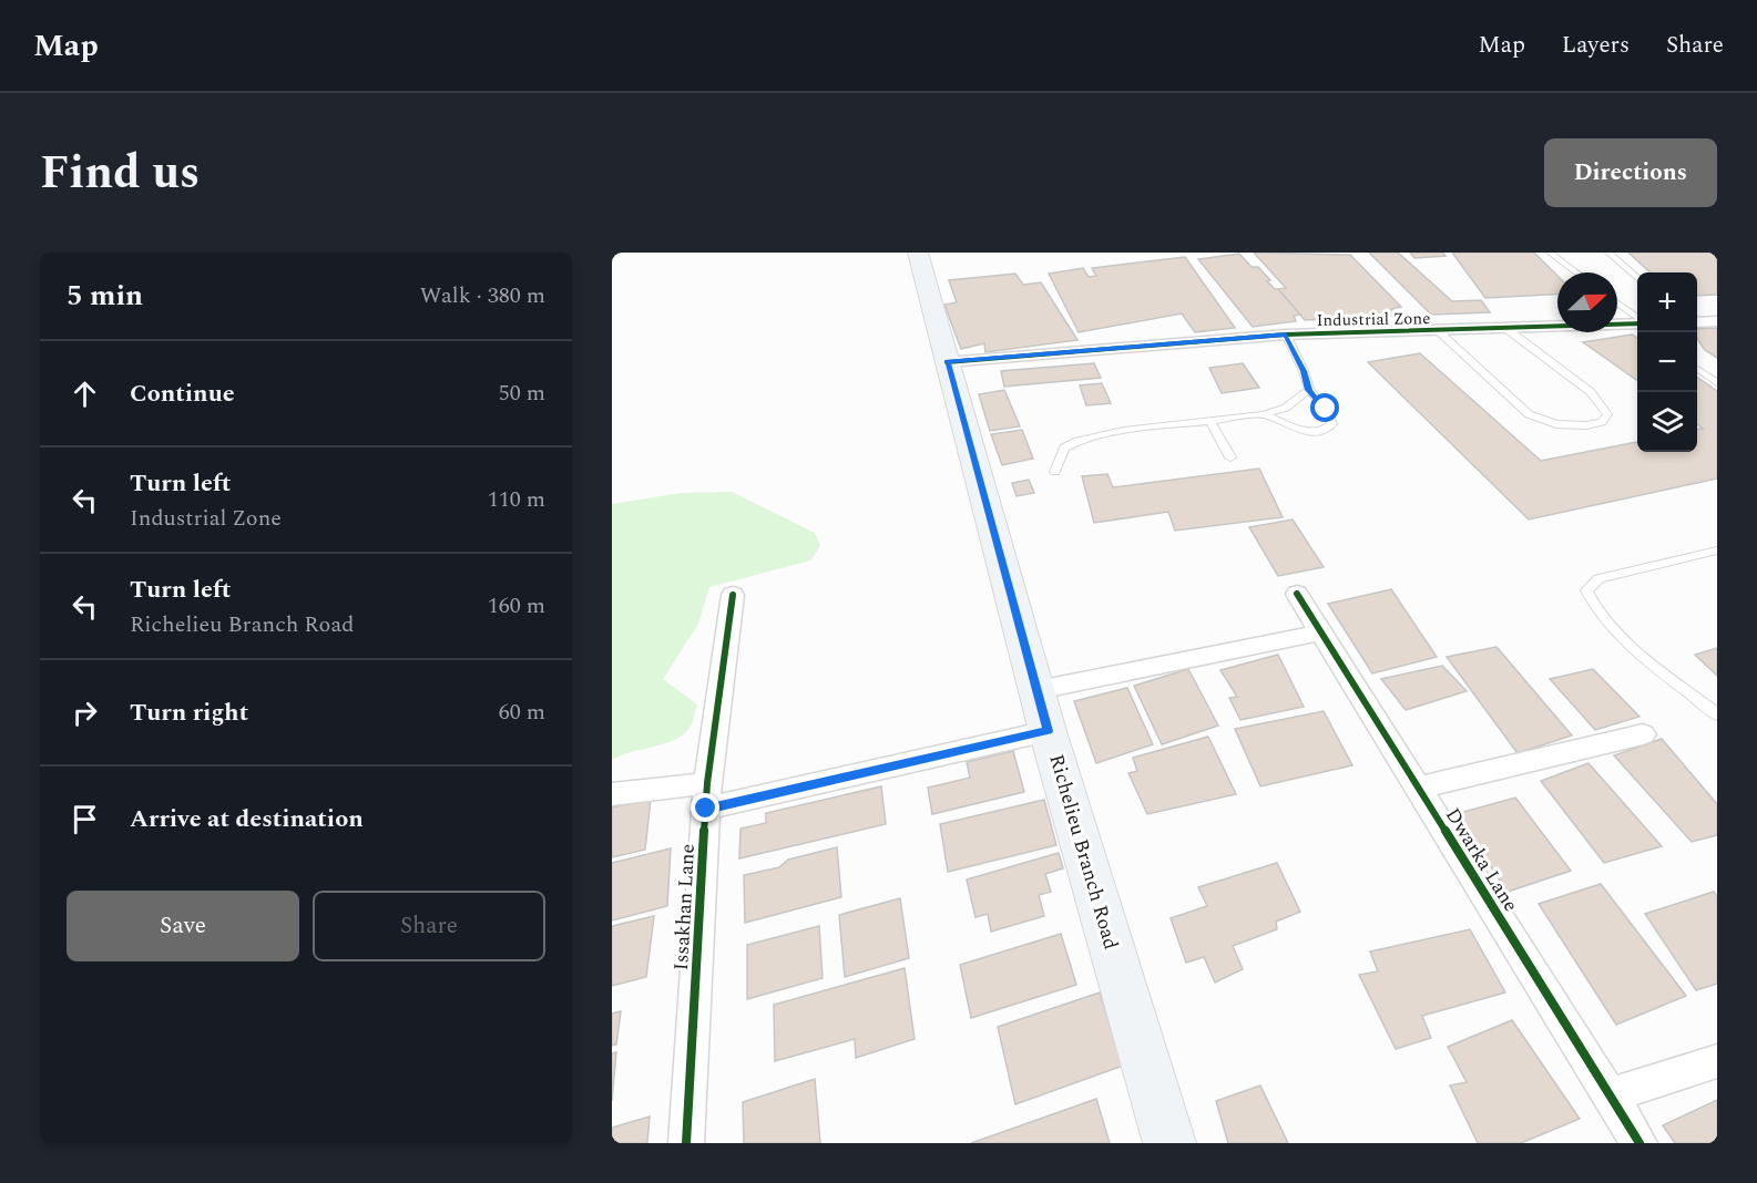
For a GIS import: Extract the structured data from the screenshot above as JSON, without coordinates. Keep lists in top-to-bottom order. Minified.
{"streets":{"main road":["Richelieu Branch Road"],"street":["Industrial Zone","Dwarka Lane","Issakhan Lane"]},"crossings":[["Industrial Zone","Richelieu Branch Road"]],"north":"right","page":{"header":"Map","nav":["Map","Layers","Share"],"title":"Find us","buttons":["Directions",["Save","Share"]],"heading":["5 min","Walk · 380 m"],"map_buttons":["+","−"],"list":[["Continue","50 m"],["Turn left","Industrial Zone","110 m"],["Turn left","Richelieu Branch Road","160 m"],["Turn right","60 m"],"Arrive at destination"]}}
